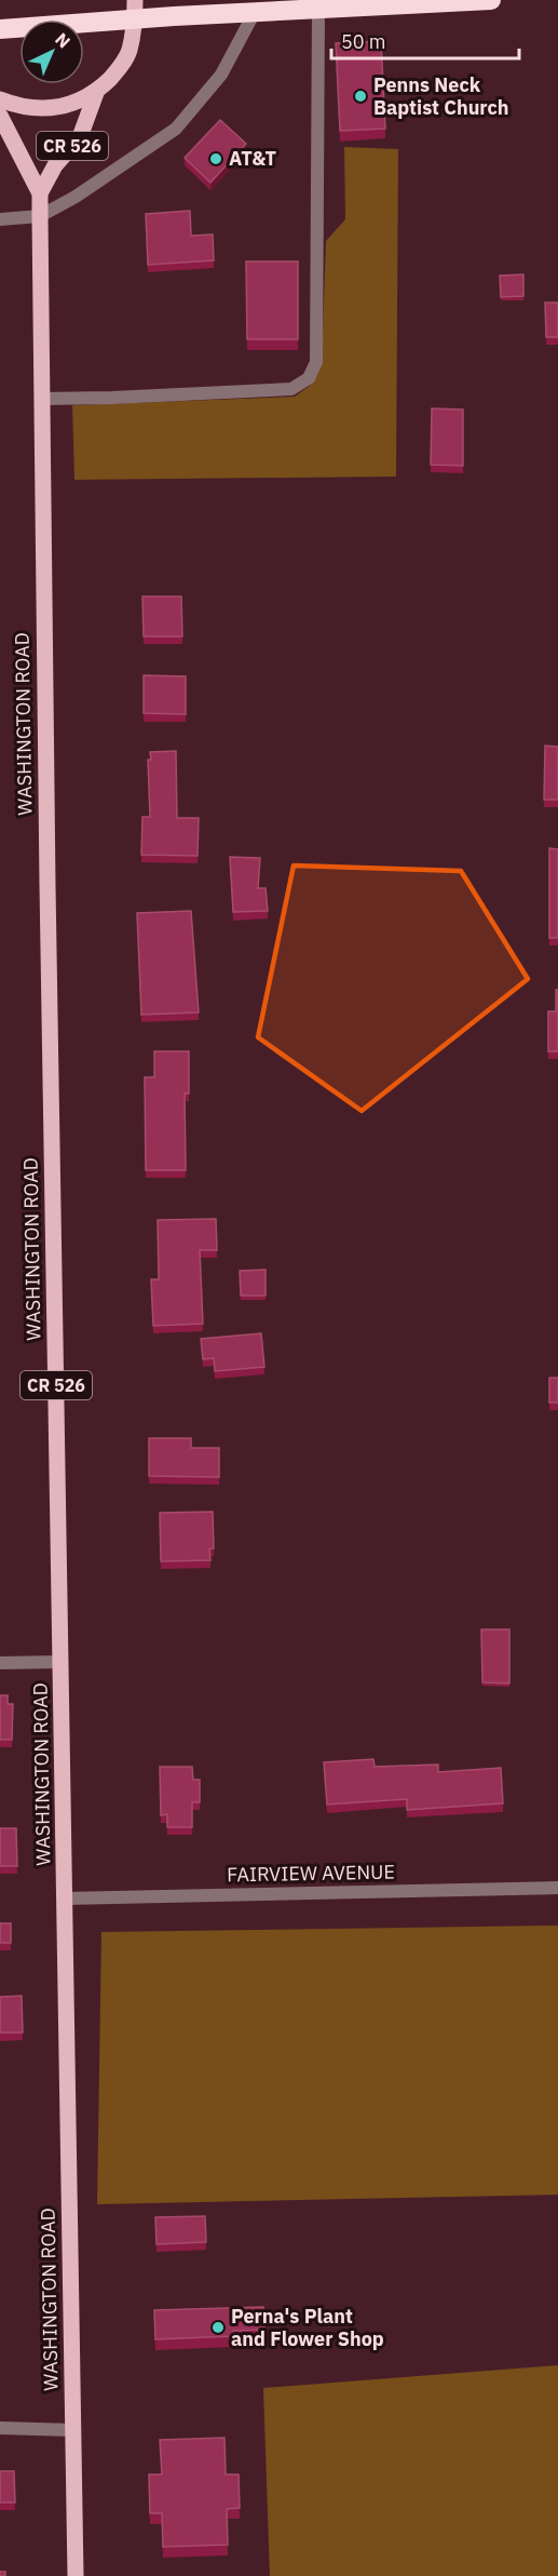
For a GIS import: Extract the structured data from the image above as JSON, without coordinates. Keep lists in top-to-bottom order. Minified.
{"streets":{"main road":["CR 526","WASHINGTON ROAD"],"street":["FAIRVIEW AVENUE"]},"crossings":[["WASHINGTON ROAD","FAIRVIEW AVENUE"]],"places":["Penns Neck Baptist Church","AT&T","Perna's Plant and Flower Shop"],"scale_bar":"50 m","north":"top right"}
